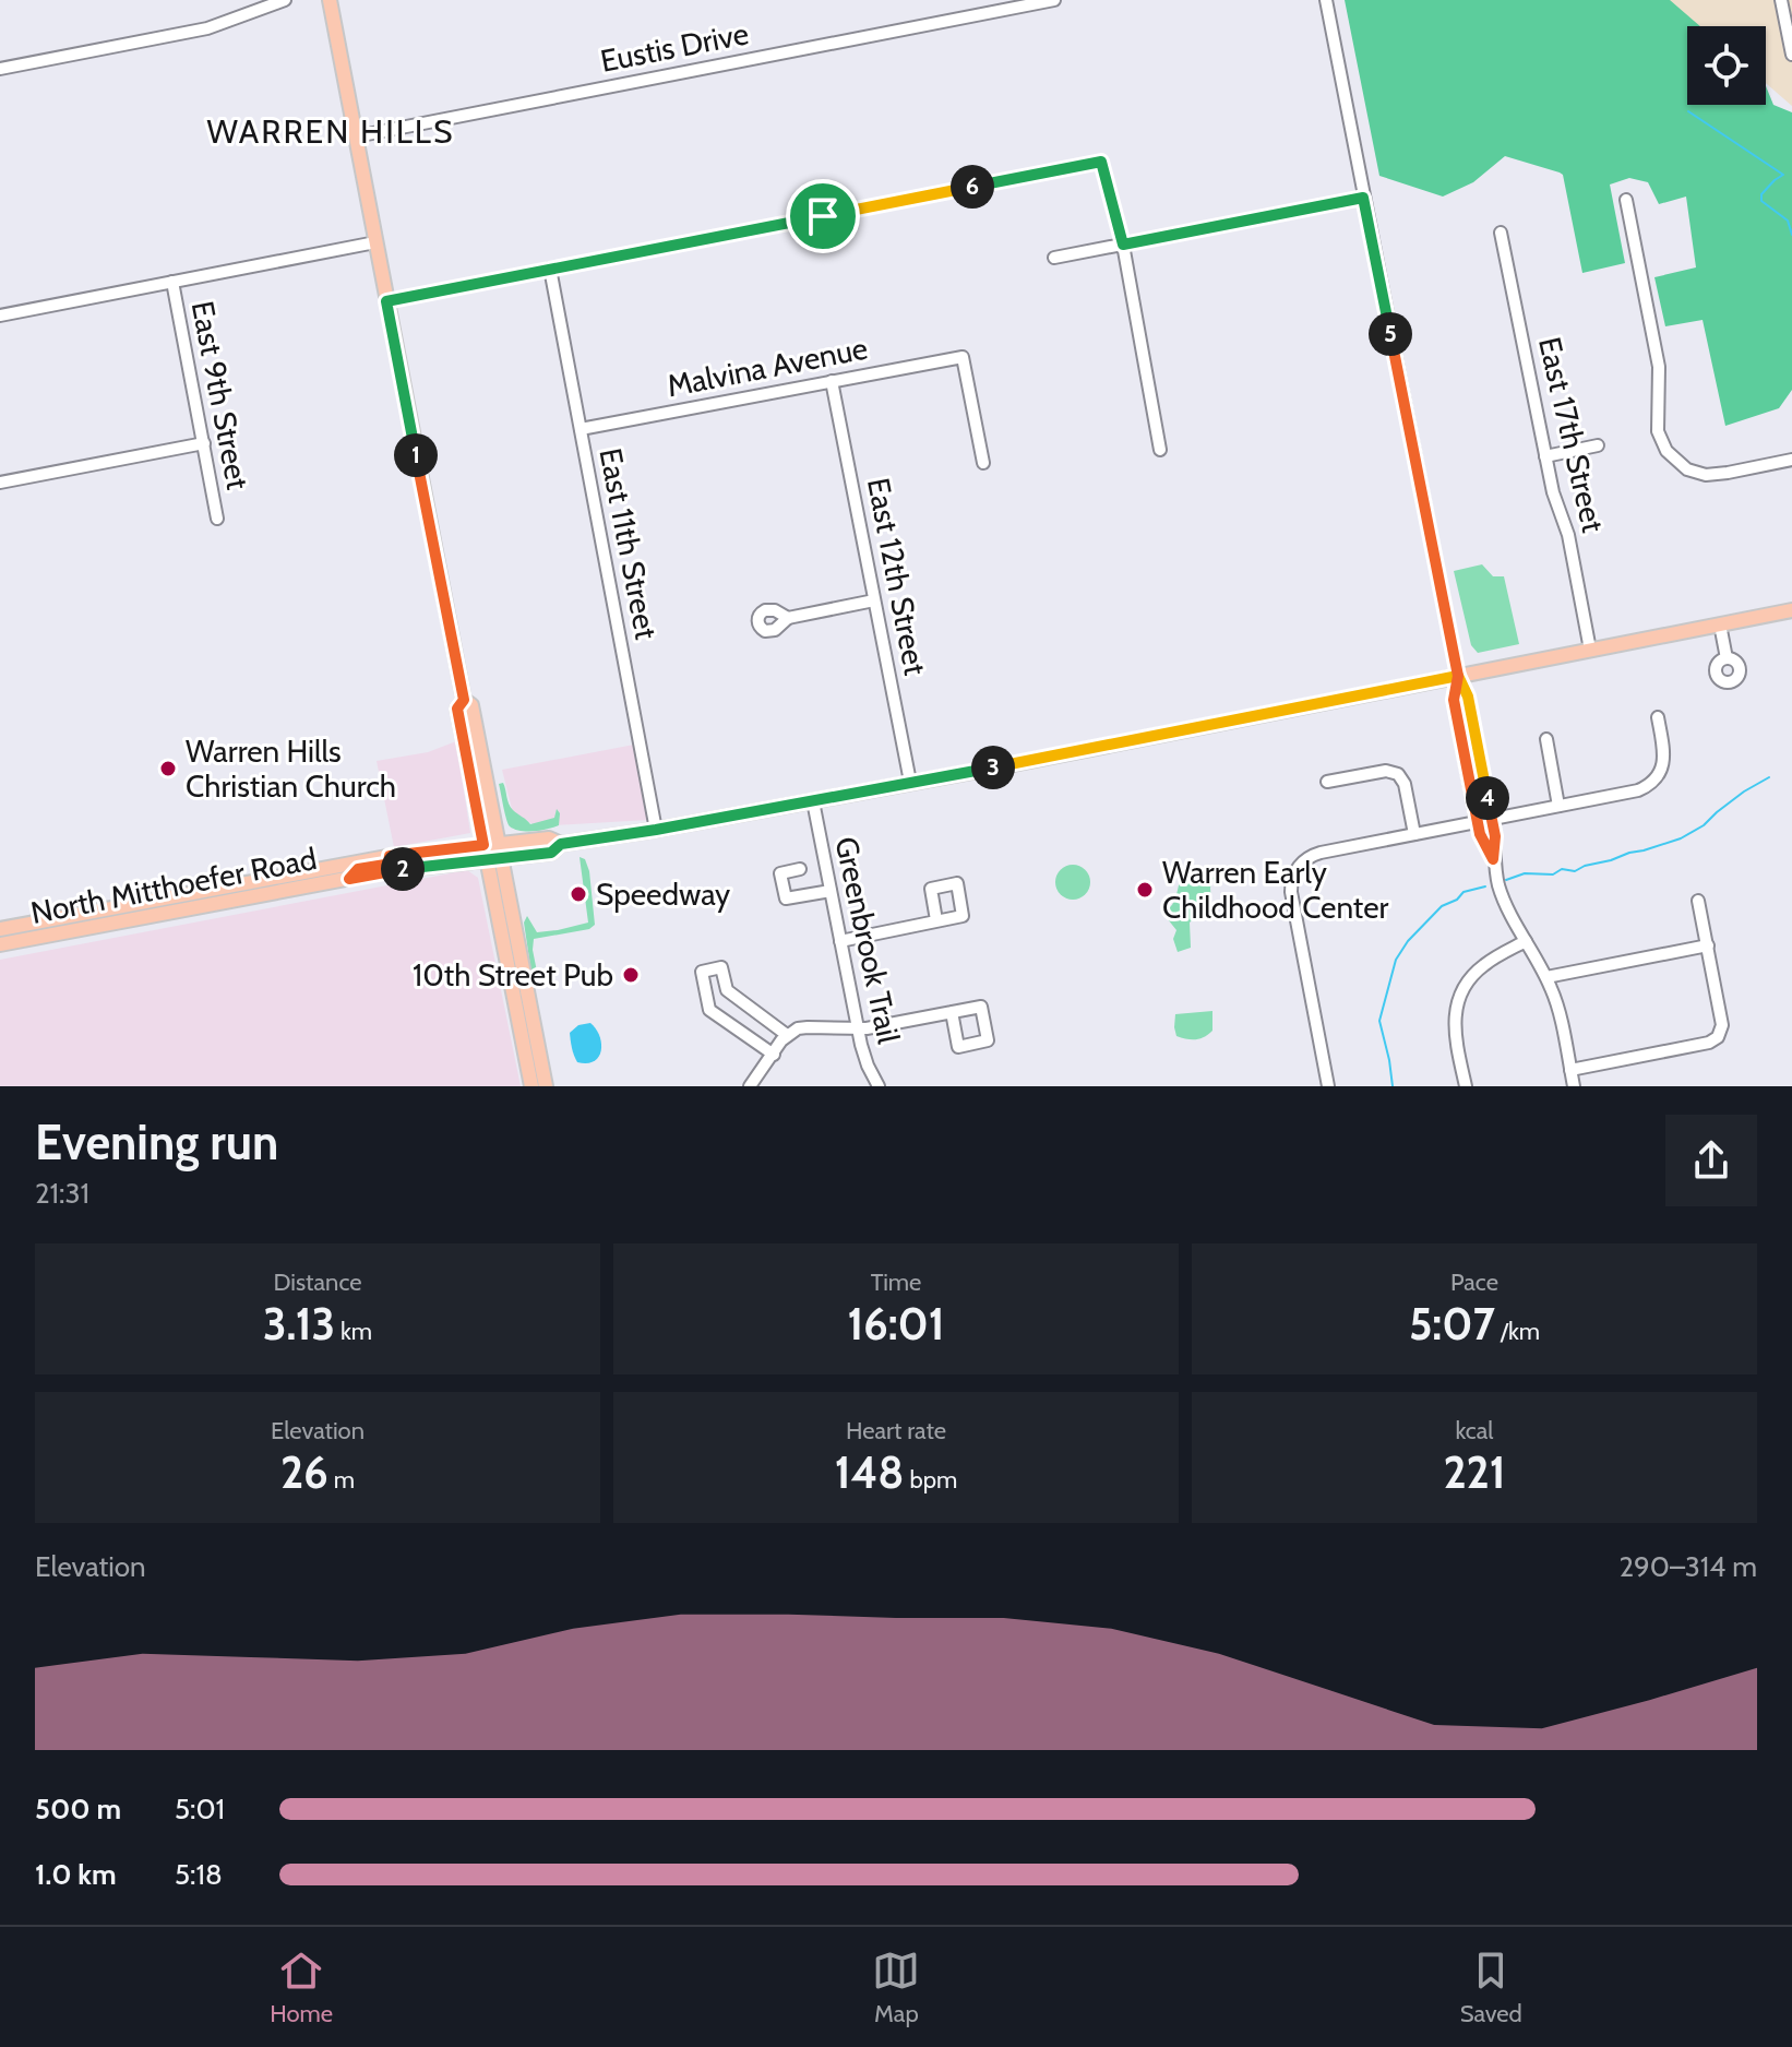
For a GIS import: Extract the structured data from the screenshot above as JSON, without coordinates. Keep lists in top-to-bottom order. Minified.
{"streets":{"main road":["North Mitthoefer Road"],"street":["Eustis Drive","Malvina Avenue","East 9th Street","East 17th Street","East 11th Street","East 12th Street","Greenbrook Trail"]},"crossings":[["Malvina Avenue","East 11th Street"],["Malvina Avenue","East 12th Street"],["East 17th Street","North Mitthoefer Road"],["East 11th Street","North Mitthoefer Road"],["East 12th Street","North Mitthoefer Road"],["North Mitthoefer Road","Greenbrook Trail"]],"districts":["WARREN HILLS"],"places":["Warren Hills Christian Church","Warren Early Childhood Center","Speedway","10th Street Pub"],"page":{"pins":["6","5","1","3","4","2"],"heading":["Evening run","21:31"],"stats":[["Distance","3.13 km"],["Time","16:01"],["Pace","5:07 /km"],["Elevation","26 m"],["Heart rate","148 bpm"],["kcal","221"]],"chart":["Elevation","290–314 m"],"list":[{"name":"500 m","note":"5:01"},{"name":"1.0 km","note":"5:18"}],"tabs":["Home","Map","Saved"]}}
